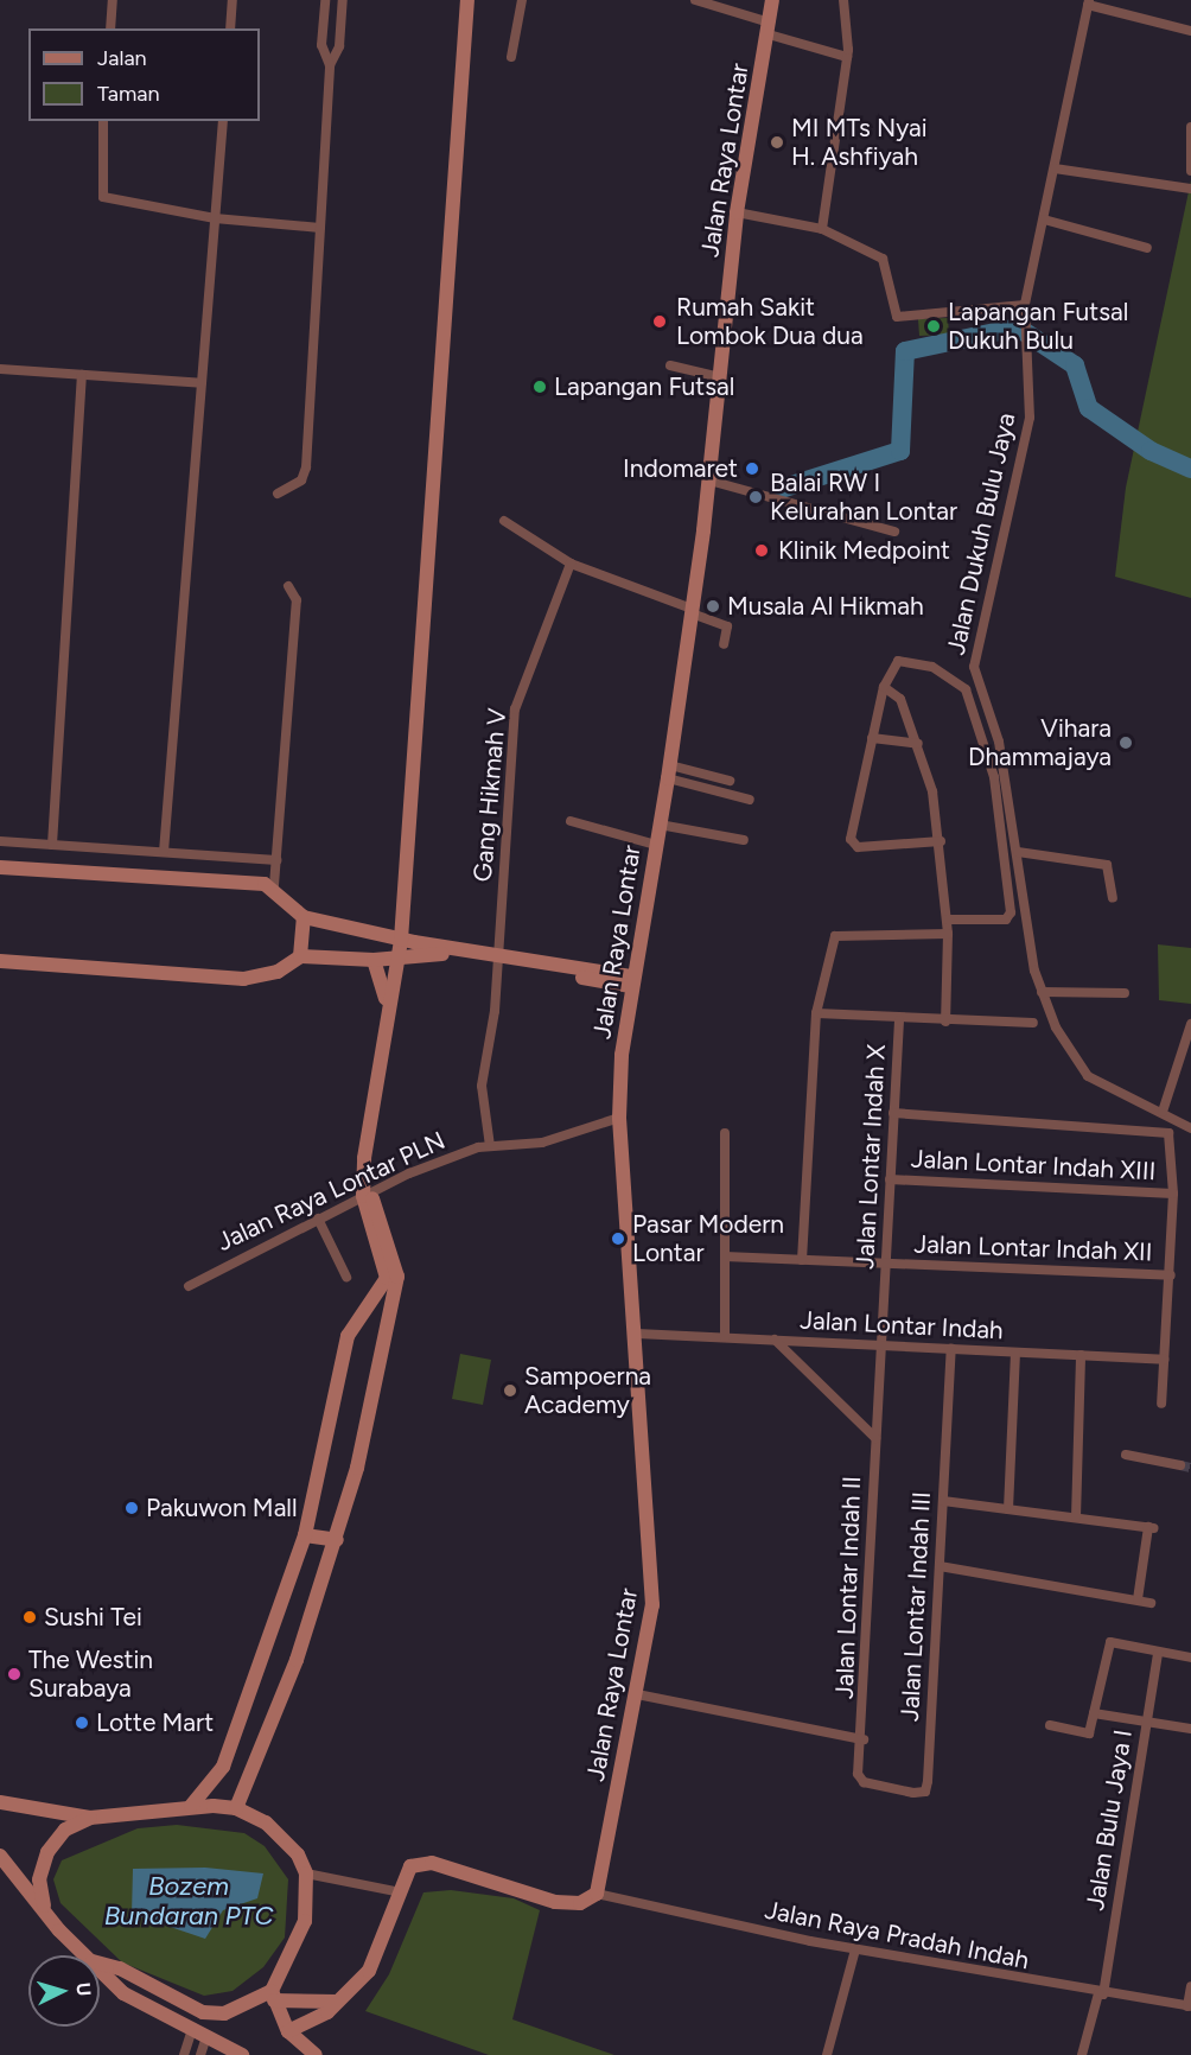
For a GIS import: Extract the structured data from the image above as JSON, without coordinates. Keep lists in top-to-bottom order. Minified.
{"streets":{"street":["Jalan Raya Lontar","Jalan Dukuh Bulu Jaya","Gang Hikmah V","Jalan Lontar Indah X","Jalan Lontar Indah XIII","Jalan Raya Lontar PLN","Jalan Lontar Indah XII","Jalan Lontar Indah","Jalan Lontar Indah II","Jalan Lontar Indah III","Jalan Bulu Jaya I","Jalan Raya Pradah Indah"]},"crossings":[["Jalan Raya Lontar","Jalan Raya Lontar PLN"],["Jalan Raya Lontar","Jalan Lontar Indah"],["Jalan Raya Lontar","Jalan Lontar Indah II"],["Jalan Raya Lontar","Jalan Raya Pradah Indah"],["Gang Hikmah V","Jalan Raya Lontar PLN"],["Jalan Lontar Indah X","Jalan Lontar Indah XIII"],["Jalan Lontar Indah X","Jalan Lontar Indah XII"],["Jalan Lontar Indah X","Jalan Lontar Indah"],["Jalan Lontar Indah X","Jalan Lontar Indah II"],["Jalan Lontar Indah","Jalan Lontar Indah II"],["Jalan Lontar Indah","Jalan Lontar Indah III"],["Jalan Lontar Indah II","Jalan Lontar Indah III"],["Jalan Bulu Jaya I","Jalan Raya Pradah Indah"]],"water":["Bozem Bundaran PTC"],"places":["MI MTs Nyai H. Ashfiyah","Rumah Sakit Lombok Dua dua","Lapangan Futsal Dukuh Bulu","Lapangan Futsal","Indomaret","Balai RW I Kelurahan Lontar","Klinik Medpoint","Musala Al Hikmah","Vihara Dhammajaya","Pasar Modern Lontar","Sampoerna Academy","Pakuwon Mall","Sushi Tei","The Westin Surabaya","Lotte Mart"],"legend":["Jalan","Taman"],"north":"right"}
